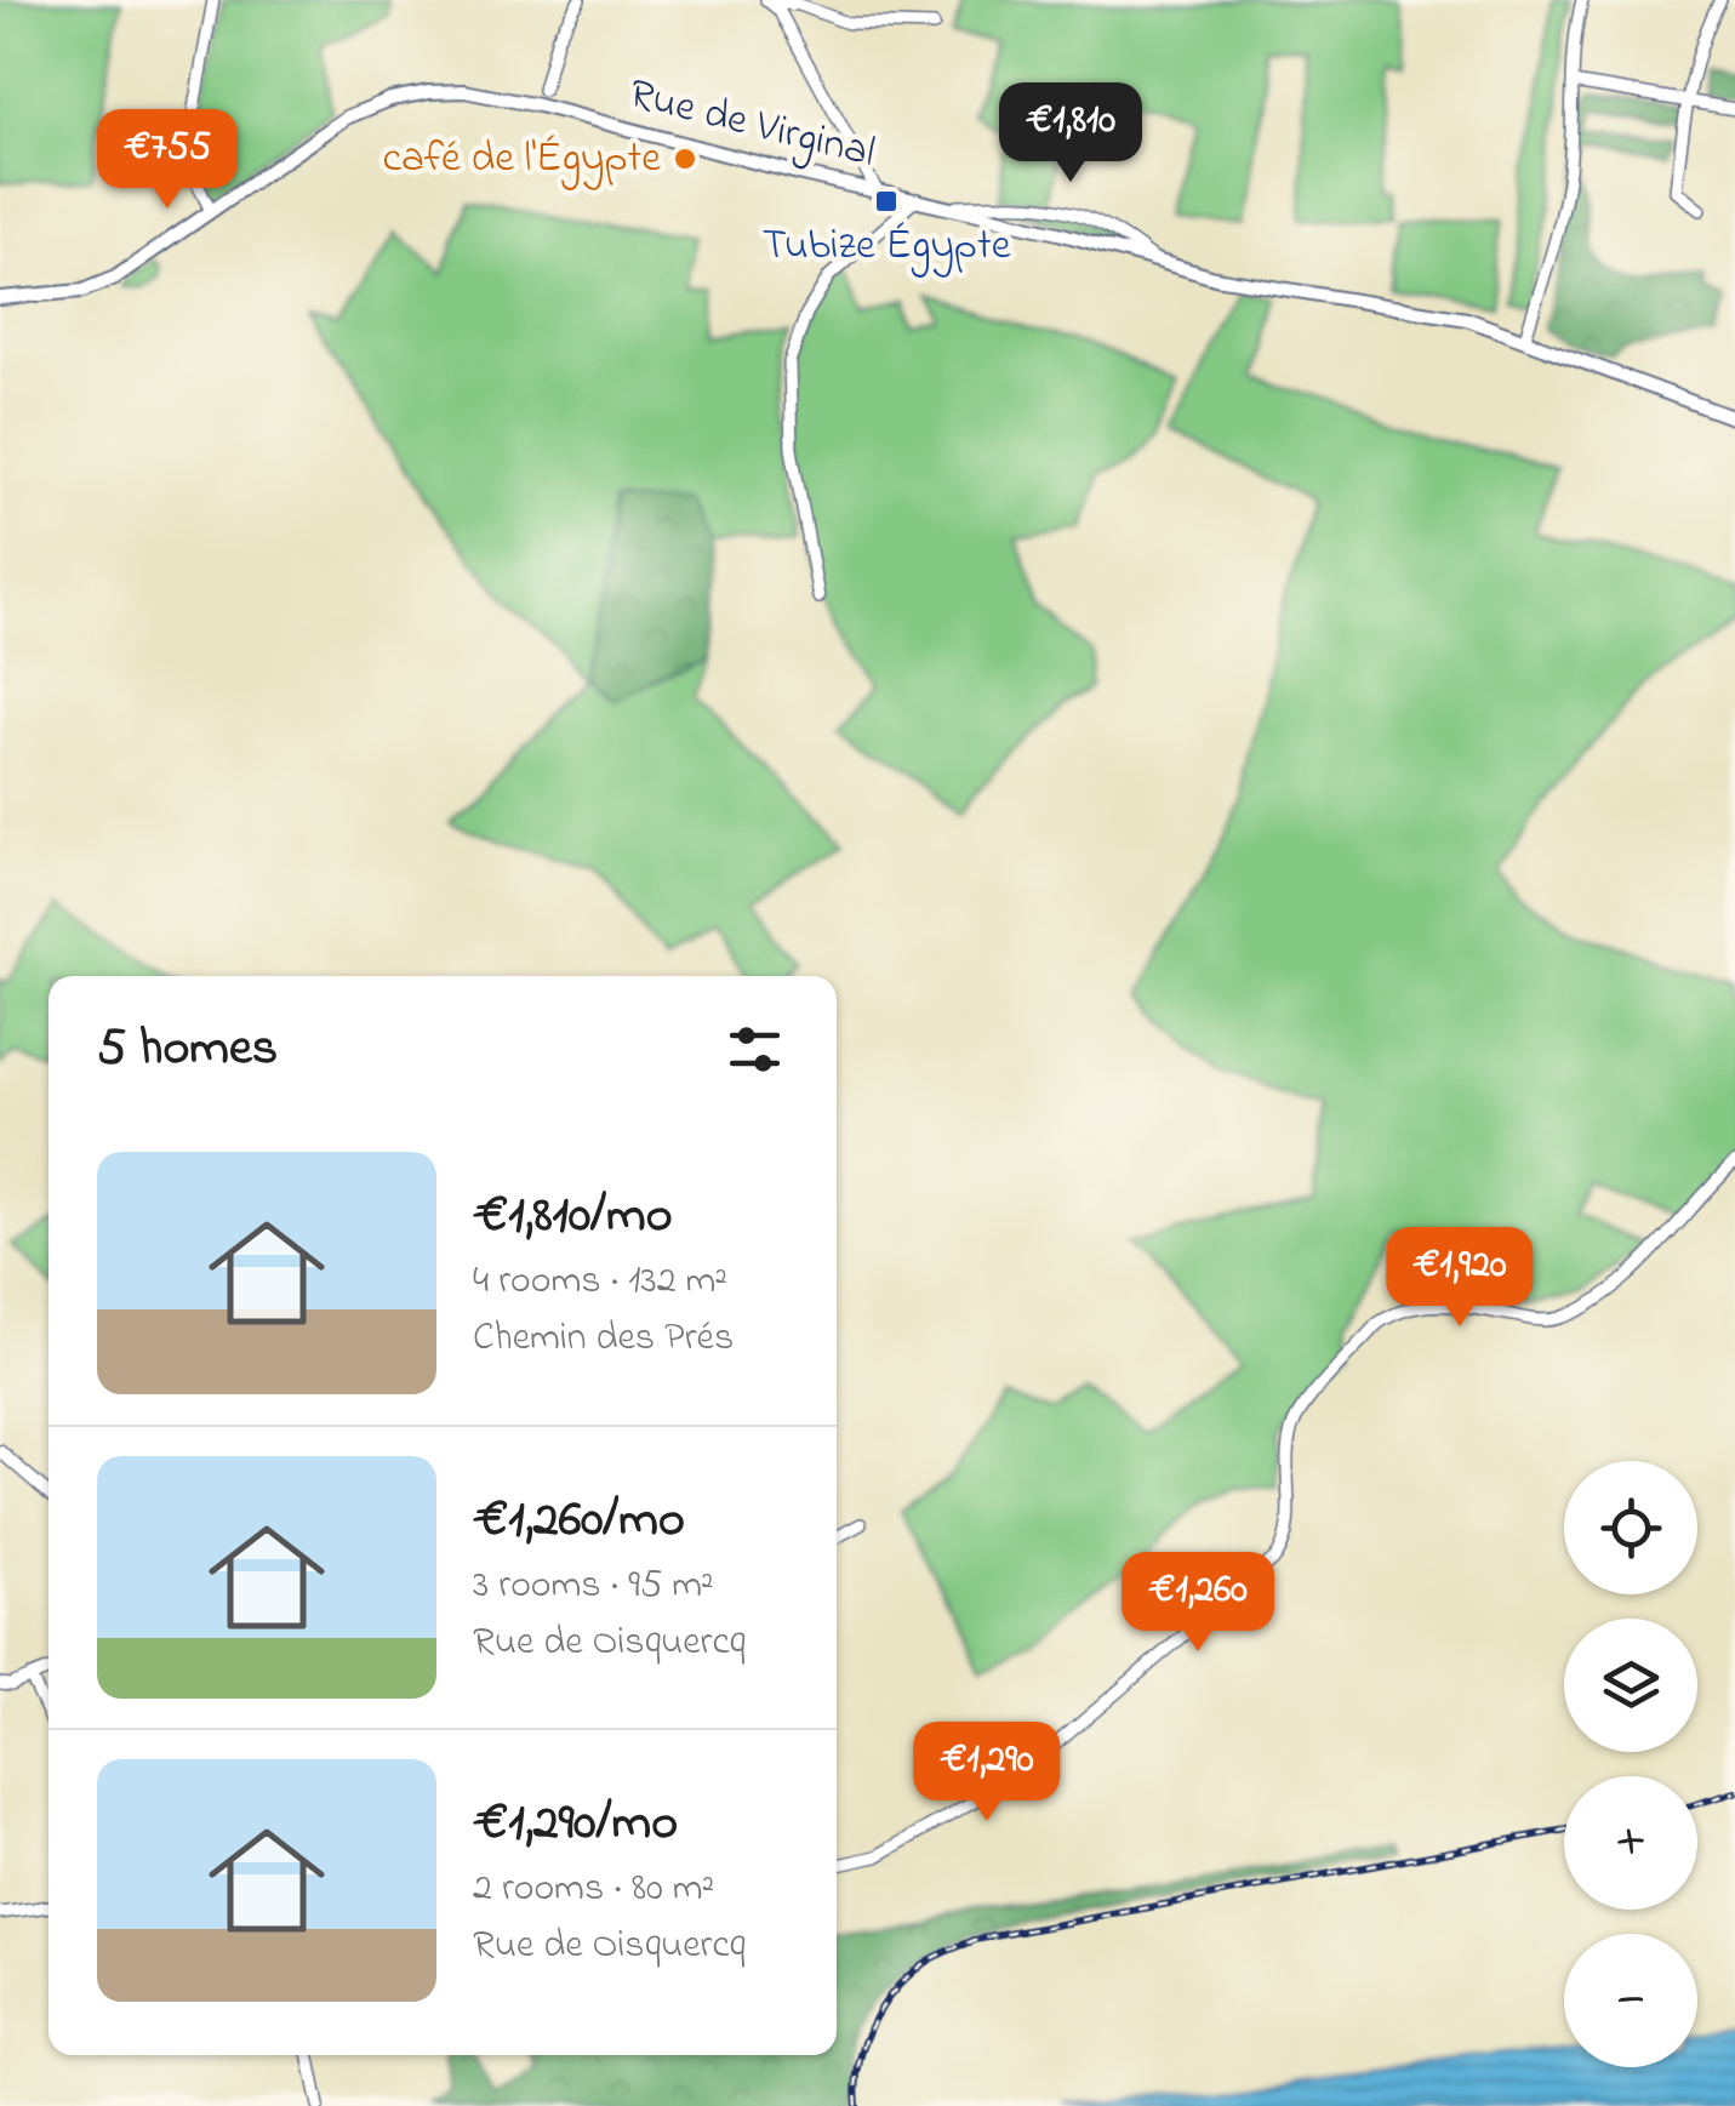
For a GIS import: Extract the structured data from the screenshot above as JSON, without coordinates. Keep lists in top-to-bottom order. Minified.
{"streets":{"street":["Rue de Virginal"]},"places":{"other":["café de l'Égypte"],"transit":["Tubize Égypte"]},"page":{"price":["€1,810","€755","€1,920","€1,260","€1,290"],"heading":"5 homes","list":[{"name":"€1,810/mo","note":"4 rooms · 132 m² · Chemin des Prés"},{"name":"€1,260/mo","note":"3 rooms · 95 m² · Rue de Oisquercq"},{"name":"€1,290/mo","note":"2 rooms · 80 m² · Rue de Oisquercq"}],"map_buttons":["+","−"]}}
